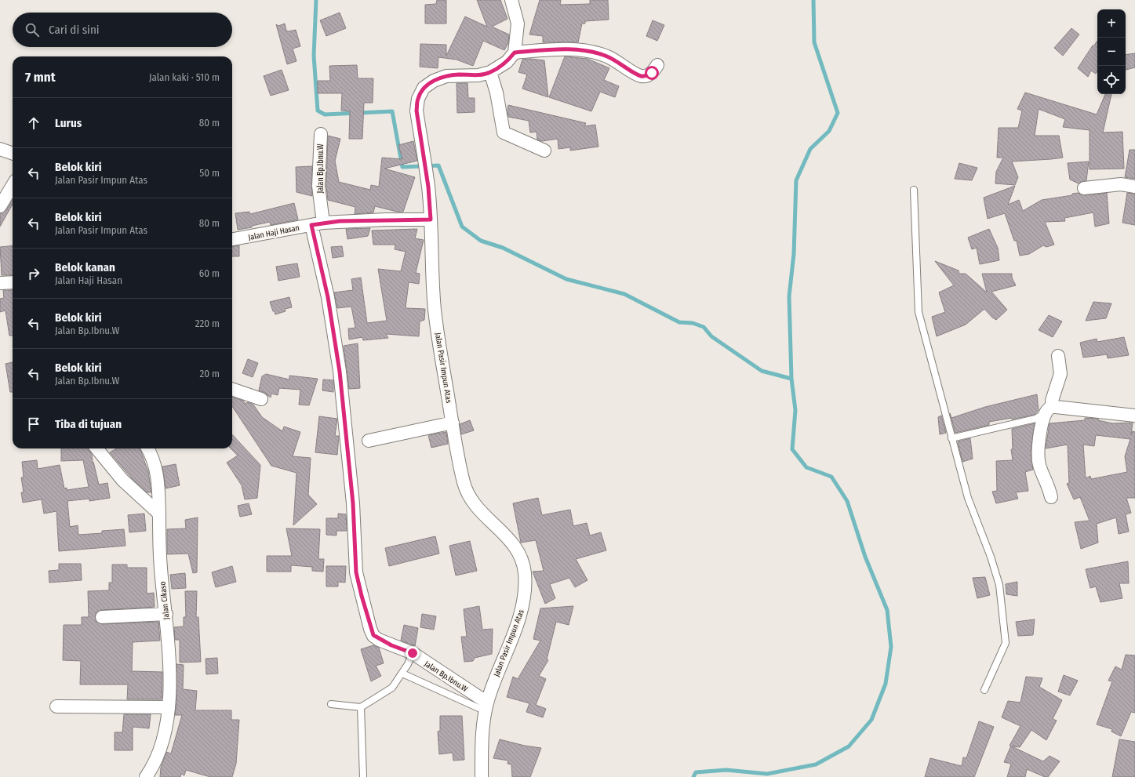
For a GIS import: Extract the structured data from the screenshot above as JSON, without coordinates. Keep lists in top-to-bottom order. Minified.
{"streets":{"street":["Jalan Bp.Ibnu.W","Jalan Haji Hasan","Jalan Pasir Impun Atas","Jalan Cikaso"]},"crossings":[["Jalan Bp.Ibnu.W","Jalan Haji Hasan"],["Jalan Bp.Ibnu.W","Jalan Pasir Impun Atas"],["Jalan Haji Hasan","Jalan Pasir Impun Atas"]],"page":{"map_buttons":["+","−"],"search":"Cari di sini","heading":["7 mnt","Jalan kaki · 510 m"],"list":[["Lurus","80 m"],["Belok kiri","Jalan Pasir Impun Atas","50 m"],["Belok kiri","Jalan Pasir Impun Atas","80 m"],["Belok kanan","Jalan Haji Hasan","60 m"],["Belok kiri","Jalan Bp.Ibnu.W","220 m"],["Belok kiri","Jalan Bp.Ibnu.W","20 m"],"Tiba di tujuan"]}}
